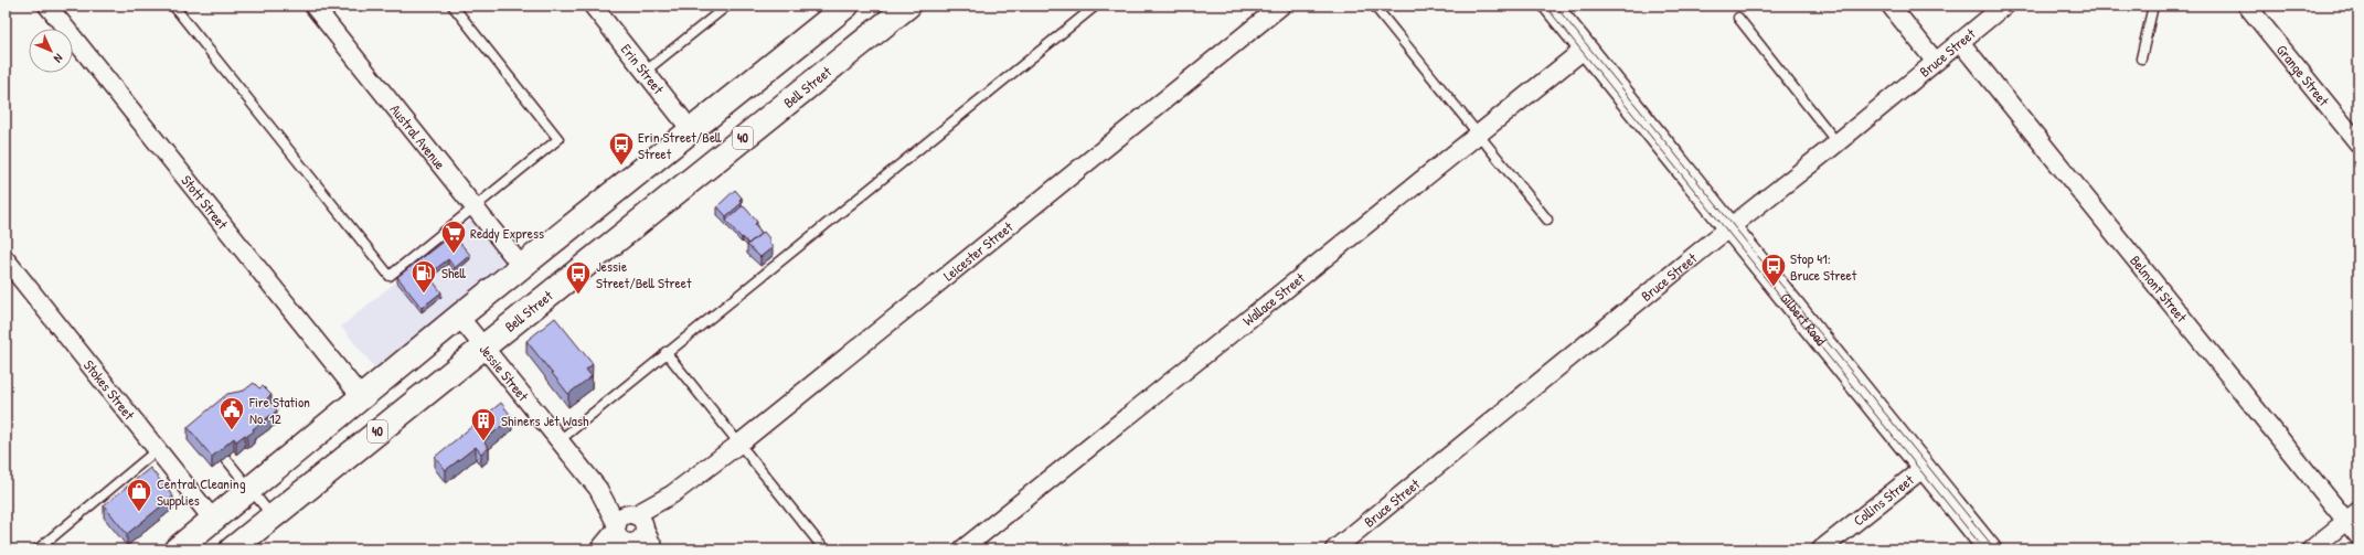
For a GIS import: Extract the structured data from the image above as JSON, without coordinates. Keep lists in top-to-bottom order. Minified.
{"streets":{"highway":["Bell Street","40"],"street":["Bruce Street","Erin Street","Grange Street","Austral Avenue","Stott Street","Leicester Street","Belmont Street","Wallace Street","Gilbert Road","Jessie Street","Stokes Street","Collins Street"]},"crossings":[["Bruce Street","Belmont Street"],["Bruce Street","Gilbert Road"],["Erin Street","40"],["Bell Street","Jessie Street"],["Austral Avenue","40"],["40","Stott Street"],["40","Jessie Street"],["40","Stokes Street"],["Leicester Street","Jessie Street"],["Wallace Street","Gilbert Road"],["Gilbert Road","Collins Street"]],"places":{"bus stop":["Erin Street/Bell Street","Stop 41: Bruce Street","Jessie Street/Bell Street"],"supermarket":["Reddy Express"],"fuel station":["Shell"],"public building":["Fire Station No. 12"],"building":["Shiners Jet Wash"],"shop":["Central Cleaning Supplies"]},"north":"bottom right"}
